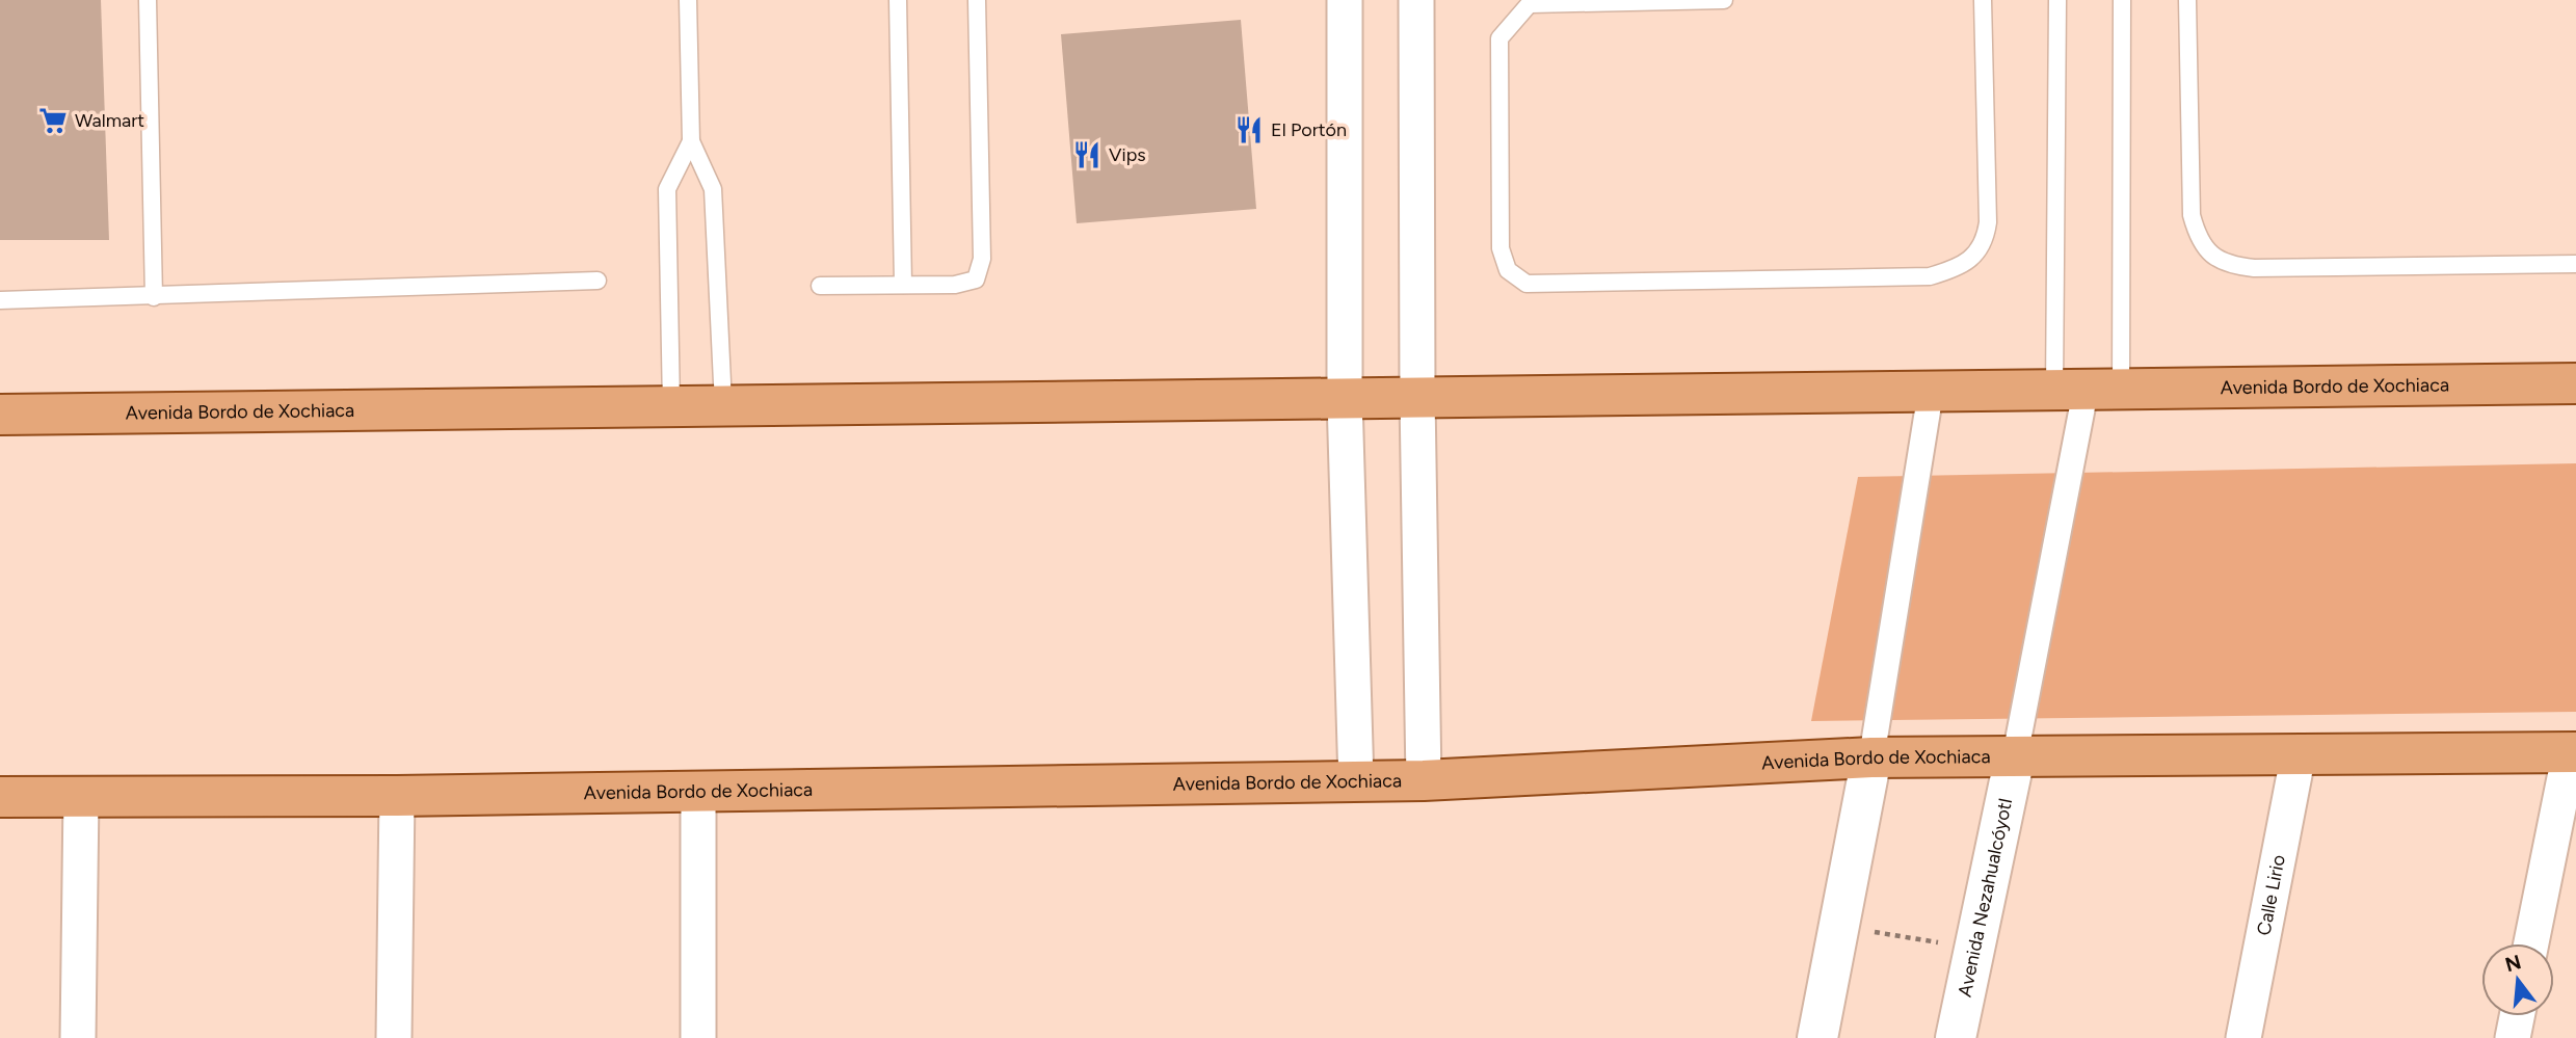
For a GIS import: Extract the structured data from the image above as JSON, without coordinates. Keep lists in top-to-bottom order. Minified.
{"streets":{"main road":["Avenida Bordo de Xochiaca","Avenida Nezahualcóyotl"],"street":["Calle Lirio"]},"crossings":[["Avenida Bordo de Xochiaca","Calle Lirio"],["Avenida Bordo de Xochiaca","Avenida Nezahualcóyotl"]],"places":{"supermarket":["Walmart"],"restaurant":["El Portón","Vips"]},"north":"top"}
